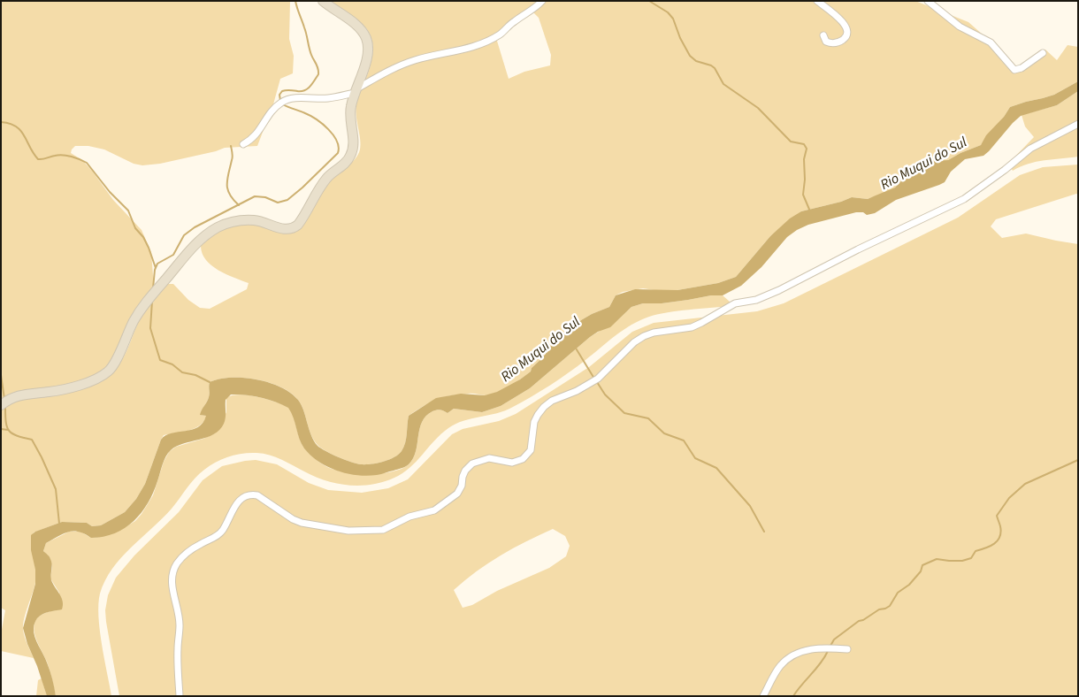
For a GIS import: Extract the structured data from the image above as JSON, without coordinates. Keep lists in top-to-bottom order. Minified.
{"water":["Rio Muqui do Sul"]}
